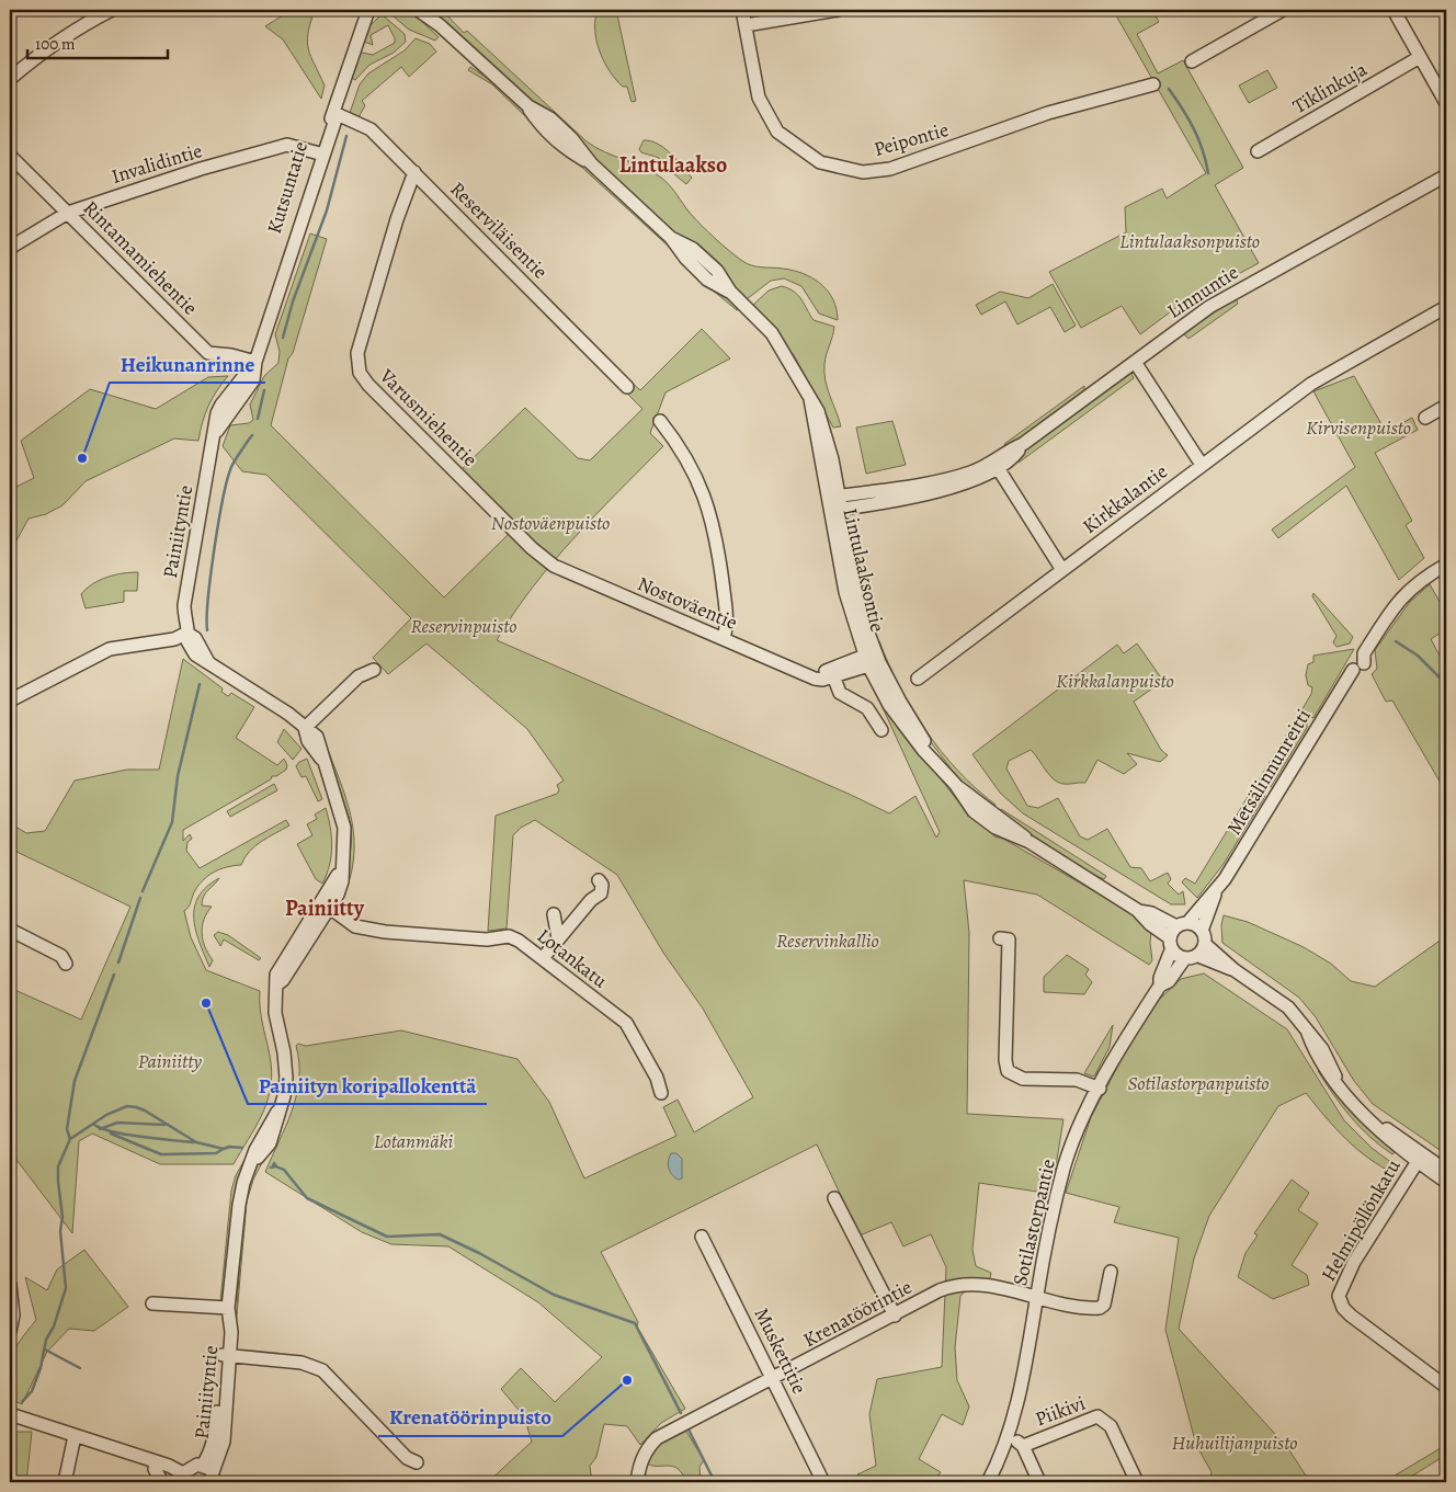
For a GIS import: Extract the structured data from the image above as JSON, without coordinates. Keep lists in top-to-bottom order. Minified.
{"streets":{"street":["Tiklinkuja","Peipontie","Invalidintie","Kutsuntatie","Reserviläisentie","Rintamamiehentie","Linnuntie","Varusmiehentie","Kirkkalantie","Painiityntie","Lintulaaksontie","Nostoväentie","Metsälinnunreitti","Lotankatu","Helmipöllönkatu","Sotilastorpantie","Krenatöörintie","Muskettitie","Piikivi"]},"crossings":[["Invalidintie","Kutsuntatie"],["Invalidintie","Rintamamiehentie"],["Kutsuntatie","Reserviläisentie"],["Kutsuntatie","Rintamamiehentie"],["Kutsuntatie","Painiityntie"],["Reserviläisentie","Varusmiehentie"],["Rintamamiehentie","Painiityntie"],["Linnuntie","Lintulaaksontie"],["Varusmiehentie","Nostoväentie"],["Painiityntie","Lotankatu"],["Lintulaaksontie","Nostoväentie"],["Lintulaaksontie","Metsälinnunreitti"],["Lintulaaksontie","Sotilastorpantie"],["Metsälinnunreitti","Sotilastorpantie"],["Sotilastorpantie","Krenatöörintie"],["Krenatöörintie","Muskettitie"]],"districts":["Lintulaakso","Painiitty"],"parks":["Lintulaaksonpuisto","Kirvisenpuisto","Nostoväenpuisto","Reservinpuisto","Kirkkalanpuisto","Reservinkallio","Painiitty","Sotilastorpanpuisto","Lotanmäki","Huhuilijanpuisto"],"places":["Heikunanrinne","Painiityn koripallokenttä","Krenatöörinpuisto"],"scale_bar":"100 m"}
